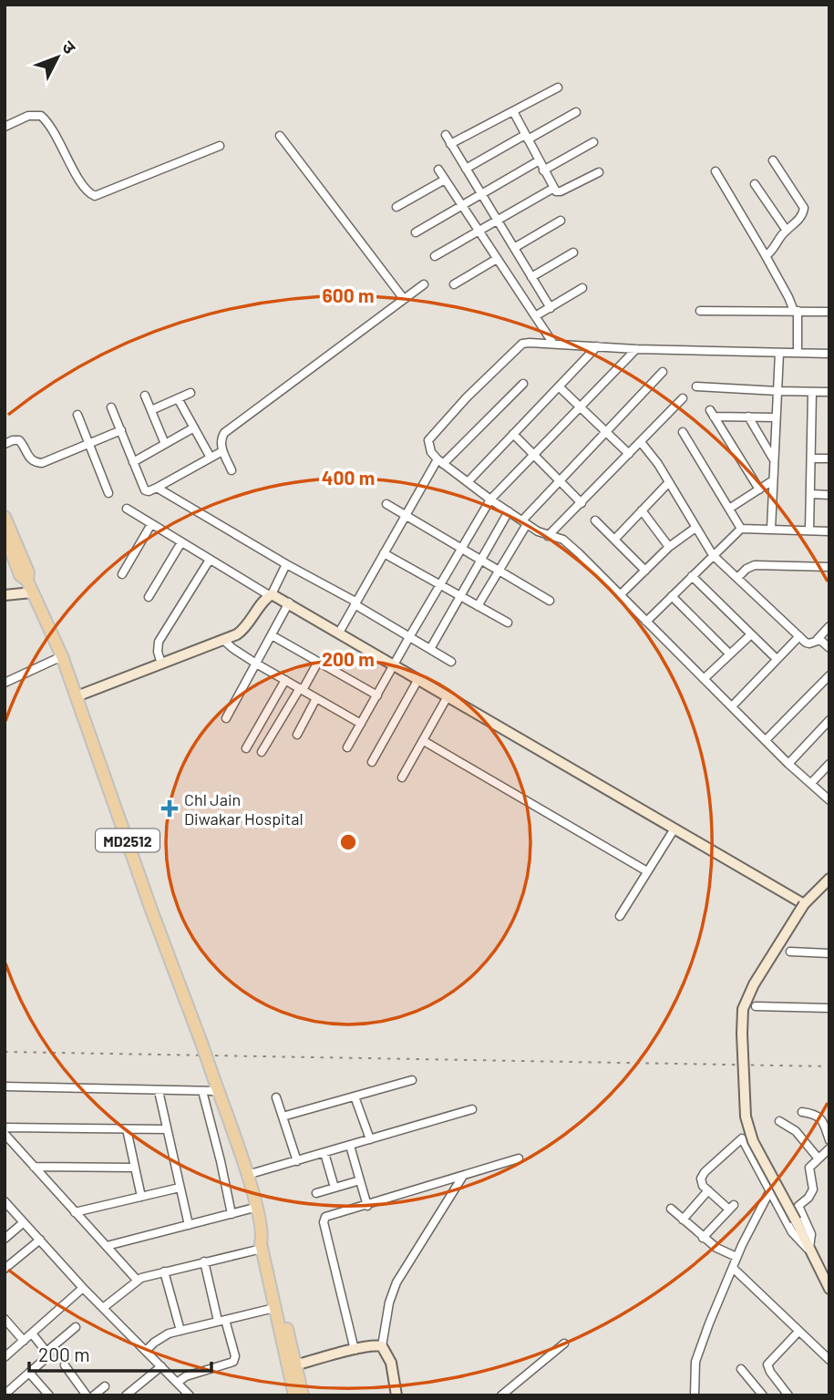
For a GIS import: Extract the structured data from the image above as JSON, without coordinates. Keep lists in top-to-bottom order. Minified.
{"streets":{"main road":["MD2512"]},"places":{"health":["Chl Jain Diwakar Hospital"]},"scale_bar":"200 m","north":"top right","rings":["600 m","400 m","200 m"]}
